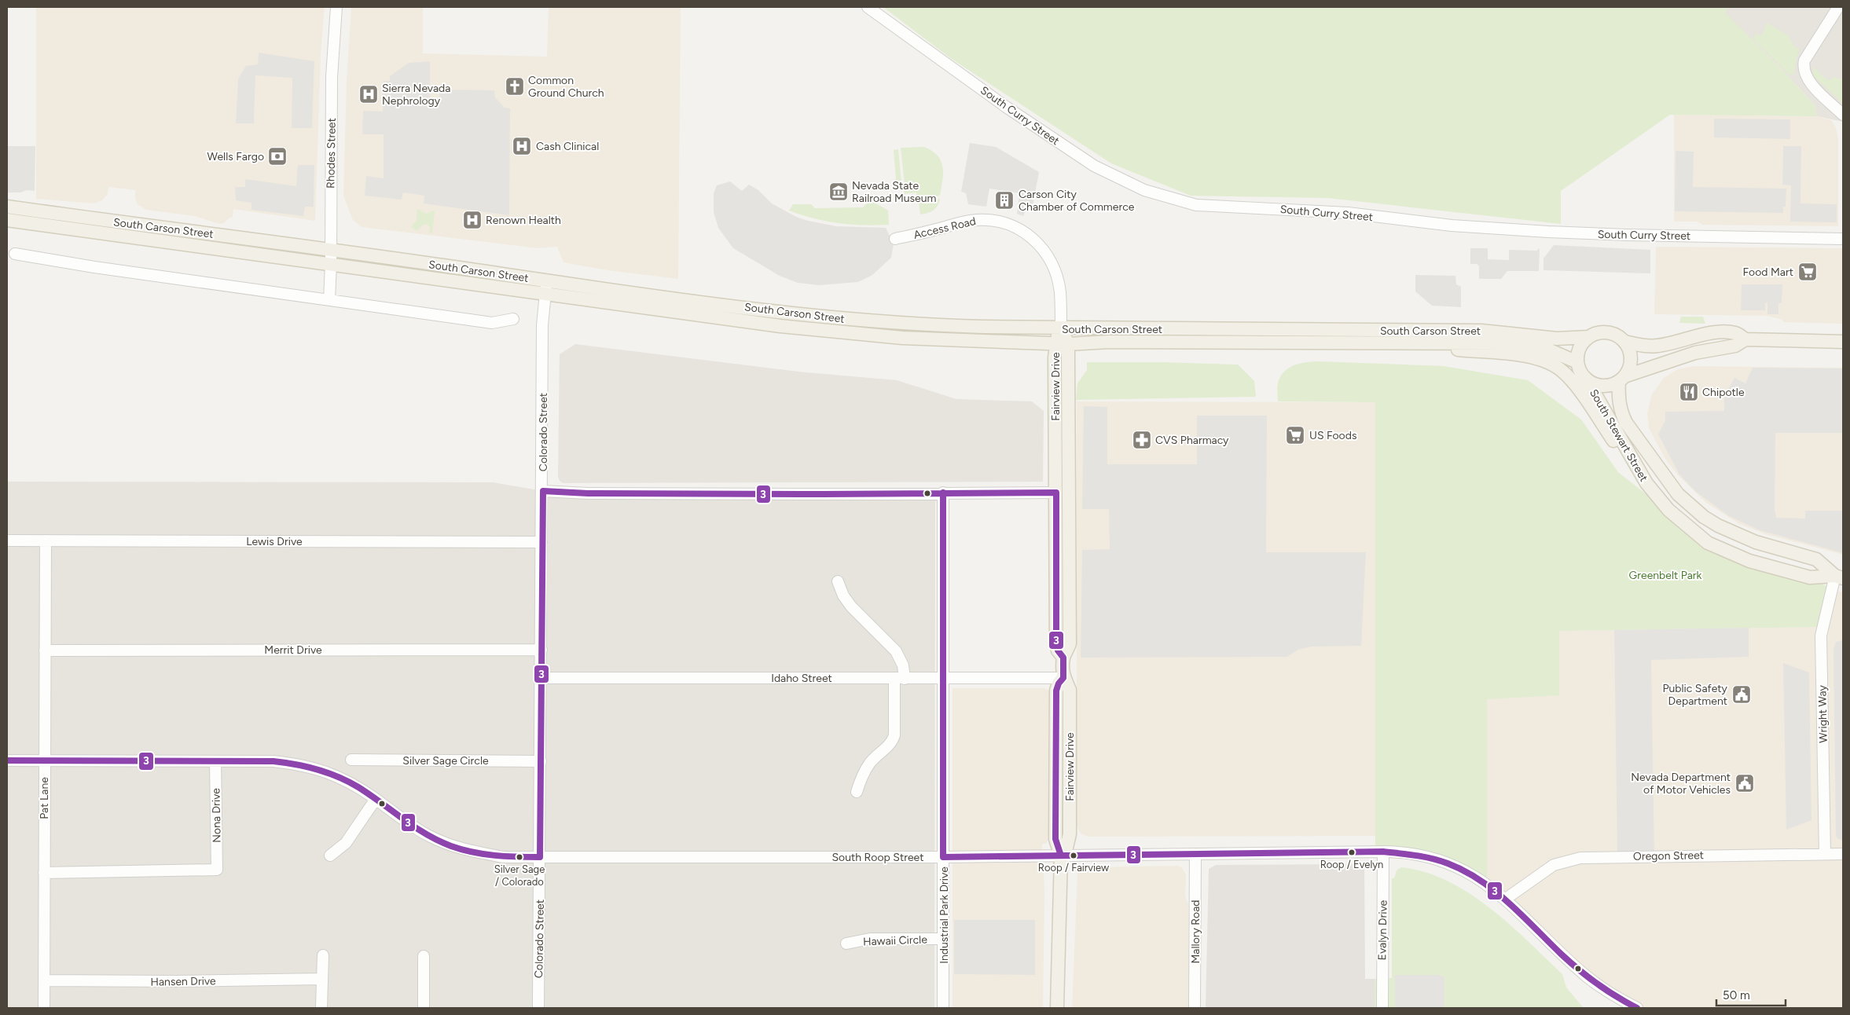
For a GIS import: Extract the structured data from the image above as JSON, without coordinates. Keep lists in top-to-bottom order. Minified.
{"streets":{"main road":["South Carson Street","Fairview Drive","South Stewart Street"],"street":["South Curry Street","Rhodes Street","Access Road","Colorado Street","Lewis Drive","Merrit Drive","Idaho Street","Wright Way","Silver Sage Circle","Pat Lane","Nona Drive","Oregon Street","South Roop Street","Industrial Park Drive","Evalyn Drive","Mallory Road","Hawaii Circle","Hansen Drive"]},"crossings":[["Rhodes Street","South Carson Street"],["South Carson Street","Access Road"],["South Carson Street","Fairview Drive"],["South Carson Street","Colorado Street"],["South Carson Street","South Stewart Street"],["Access Road","Fairview Drive"],["Fairview Drive","Idaho Street"],["Fairview Drive","South Roop Street"],["Colorado Street","Lewis Drive"],["Colorado Street","Merrit Drive"],["Colorado Street","Idaho Street"],["Colorado Street","Silver Sage Circle"],["Colorado Street","South Roop Street"],["South Stewart Street","Wright Way"],["Lewis Drive","Pat Lane"],["Merrit Drive","Pat Lane"],["Idaho Street","Industrial Park Drive"],["Wright Way","Oregon Street"],["Pat Lane","Nona Drive"],["Pat Lane","Hansen Drive"],["Nona Drive","South Roop Street"],["Oregon Street","South Roop Street"],["South Roop Street","Industrial Park Drive"],["South Roop Street","Evalyn Drive"],["South Roop Street","Mallory Road"],["Industrial Park Drive","Hawaii Circle"]],"parks":["Greenbelt Park"],"places":{"church":["Common Ground Church"],"hospital":["Sierra Nevada Nephrology","Cash Clinical","Renown Health"],"bank":["Wells Fargo"],"museum":["Nevada State Railroad Museum"],"building":["Carson City Chamber of Commerce"],"supermarket":["Food Mart","US Foods"],"restaurant":["Chipotle"],"pharmacy":["CVS Pharmacy"],"public building":["Public Safety Department","Nevada Department of Motor Vehicles"],"other":["Roop / Evelyn","Roop / Fairview","Silver Sage / Colorado"]},"lines":["transit line 3"],"scale_bar":"50 m"}
